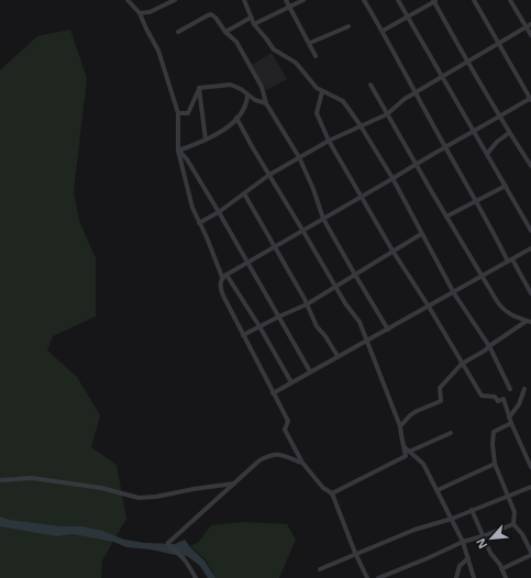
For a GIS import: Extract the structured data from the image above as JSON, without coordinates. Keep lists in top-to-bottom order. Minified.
{"north":"bottom left"}
